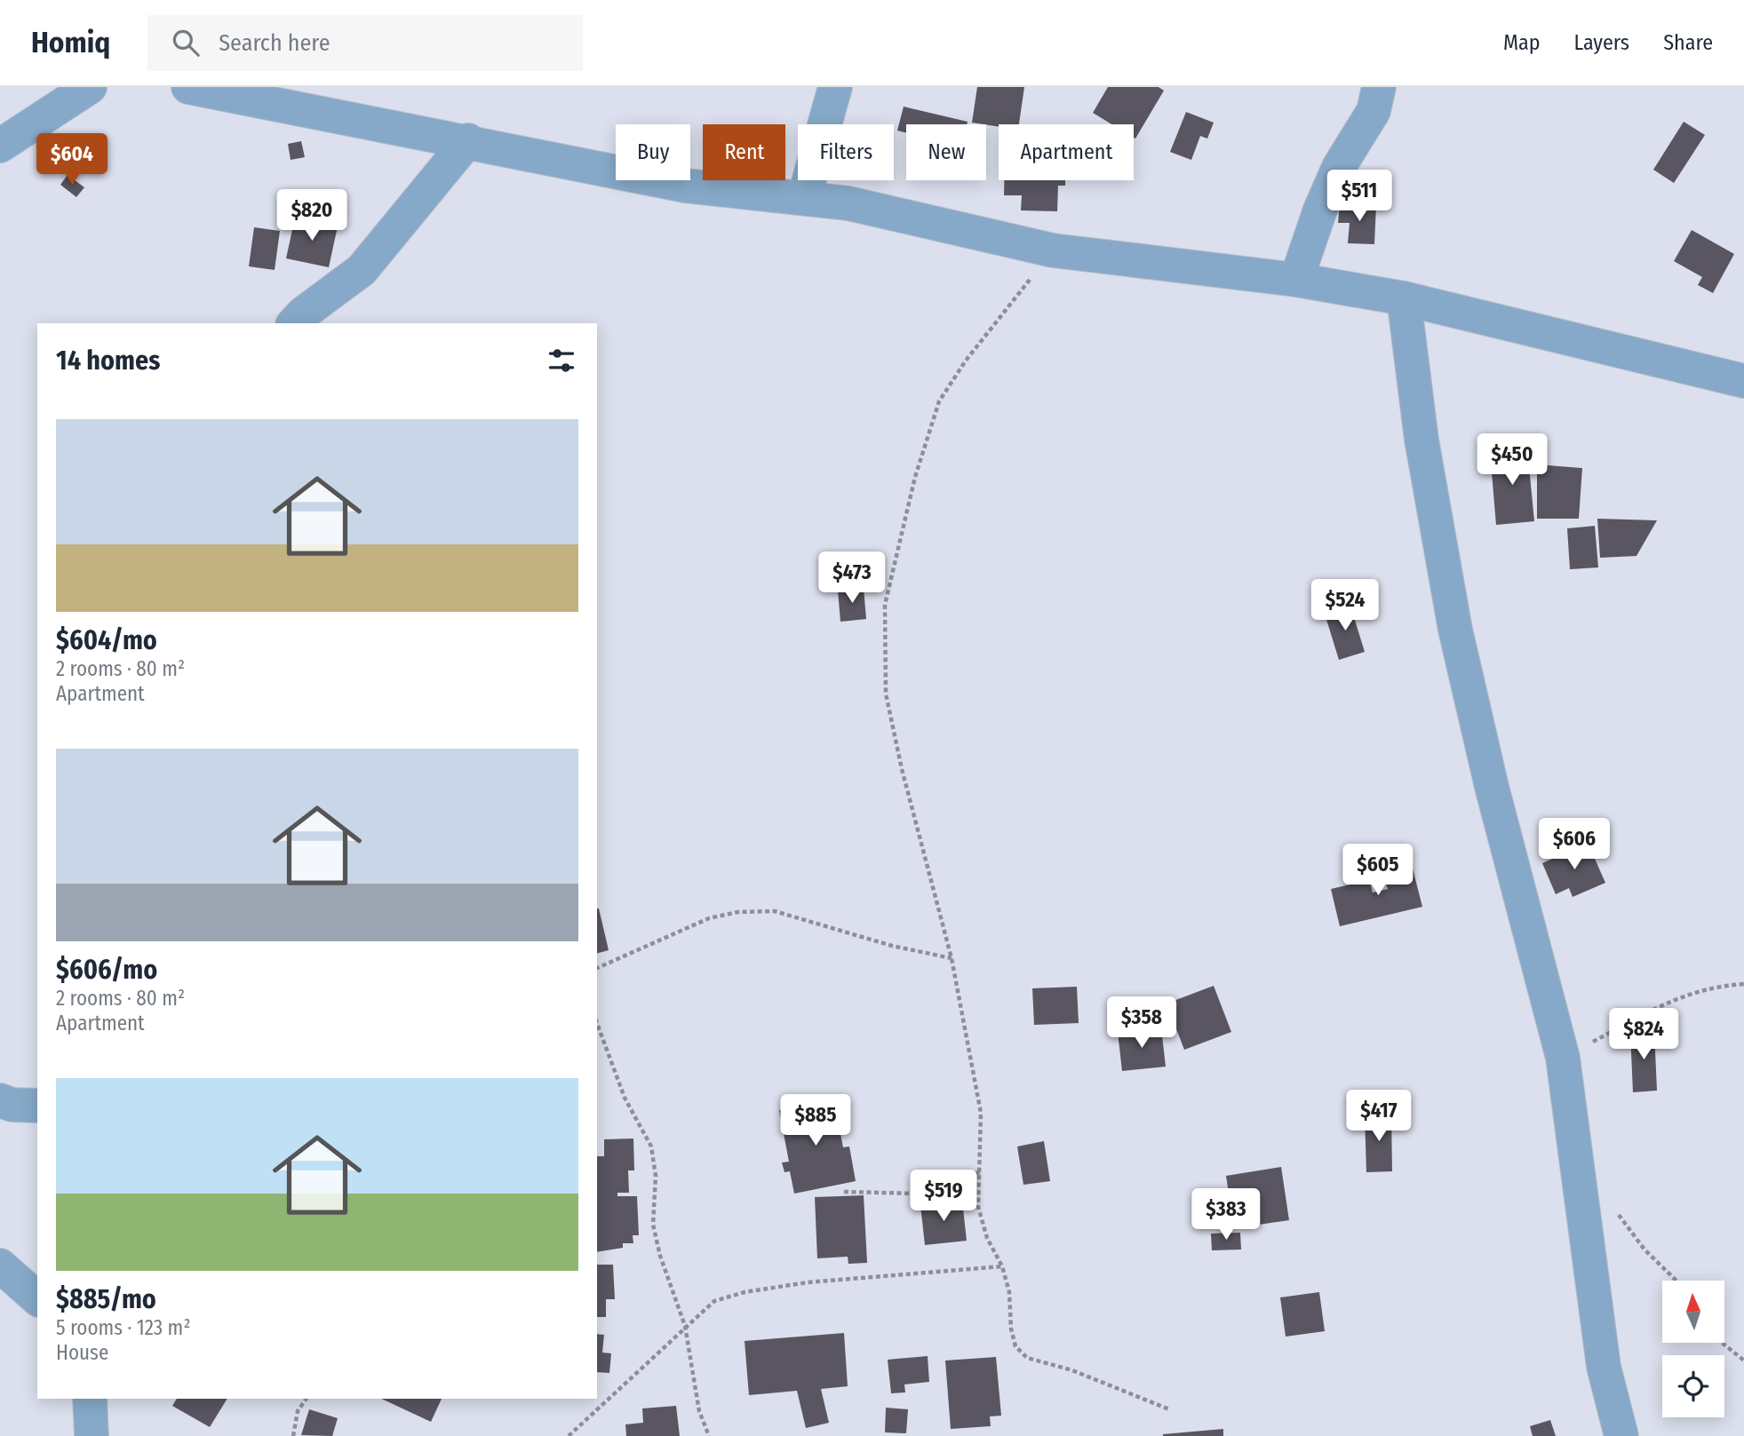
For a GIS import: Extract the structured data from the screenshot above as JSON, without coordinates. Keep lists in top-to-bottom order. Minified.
{"north":"top","page":{"header":"Homiq","search":"Search here","nav":["Map","Layers","Share"],"chip":["Buy","Rent","Filters","New","Apartment"],"price":["$604","$511","$820","$450","$473","$524","$606","$605","$358","$824","$417","$885","$519","$383"],"heading":"14 homes","list":[{"name":"$604/mo","note":"2 rooms · 80 m² · Apartment"},{"name":"$606/mo","note":"2 rooms · 80 m² · Apartment"},{"name":"$885/mo","note":"5 rooms · 123 m² · House"}]}}
